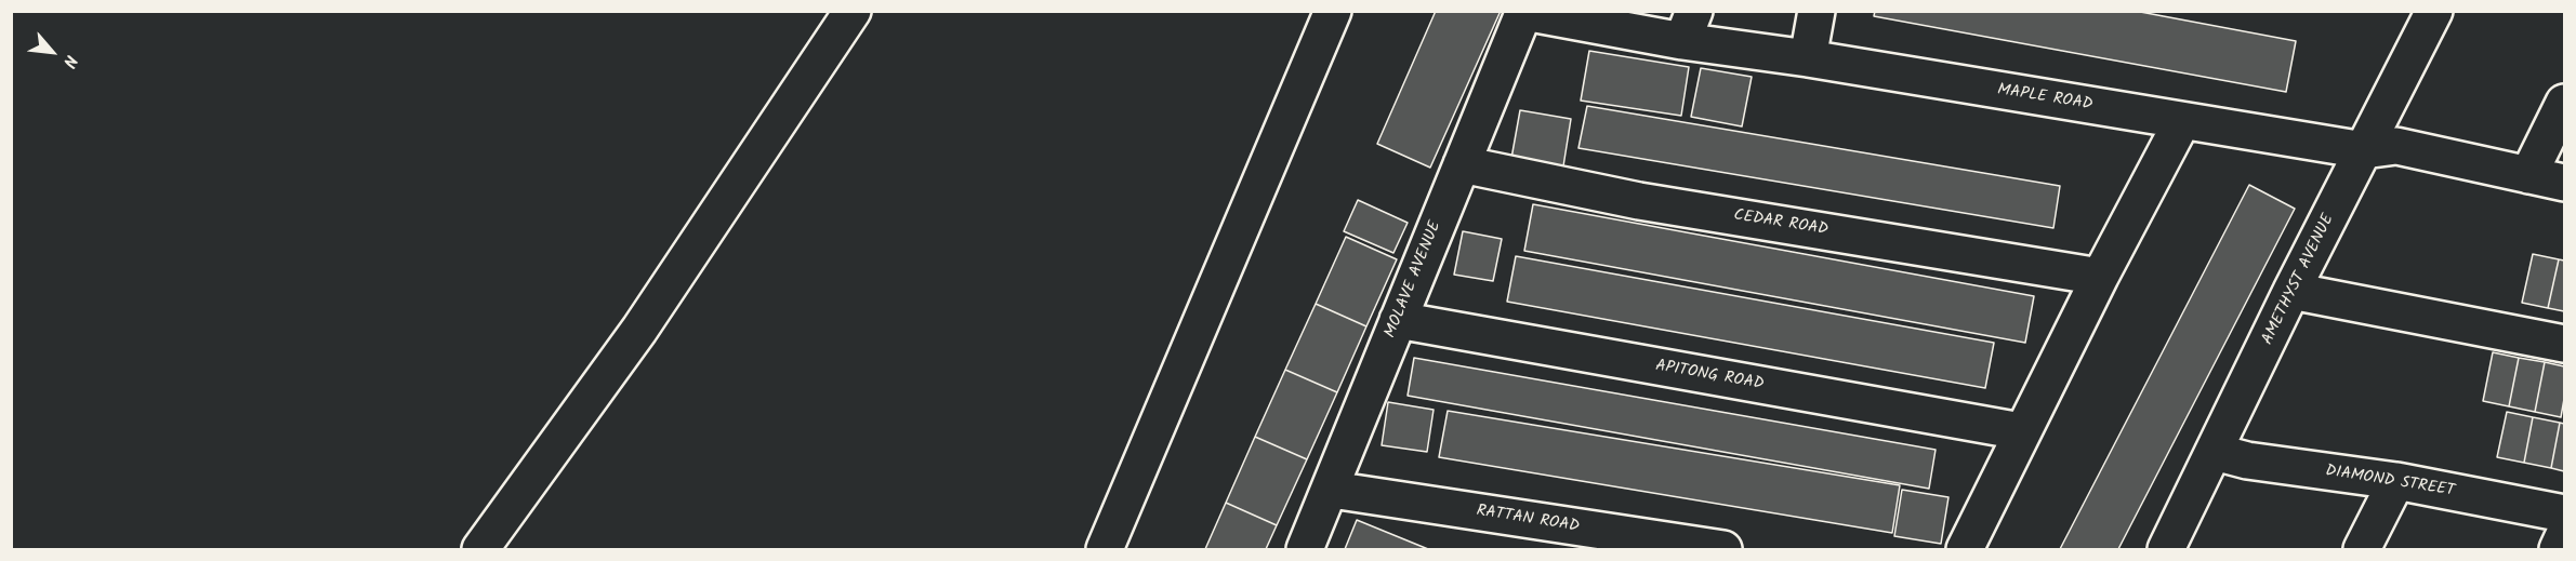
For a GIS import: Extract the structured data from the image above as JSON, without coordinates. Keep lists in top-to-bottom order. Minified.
{"streets":{"street":["MAPLE ROAD","CEDAR ROAD","MOLAVE AVENUE","AMETHYST AVENUE","APITONG ROAD","DIAMOND STREET","RATTAN ROAD"]},"crossings":[["MAPLE ROAD","MOLAVE AVENUE"],["MAPLE ROAD","AMETHYST AVENUE"],["CEDAR ROAD","MOLAVE AVENUE"],["MOLAVE AVENUE","APITONG ROAD"],["MOLAVE AVENUE","RATTAN ROAD"],["AMETHYST AVENUE","DIAMOND STREET"]],"north":"bottom right"}
